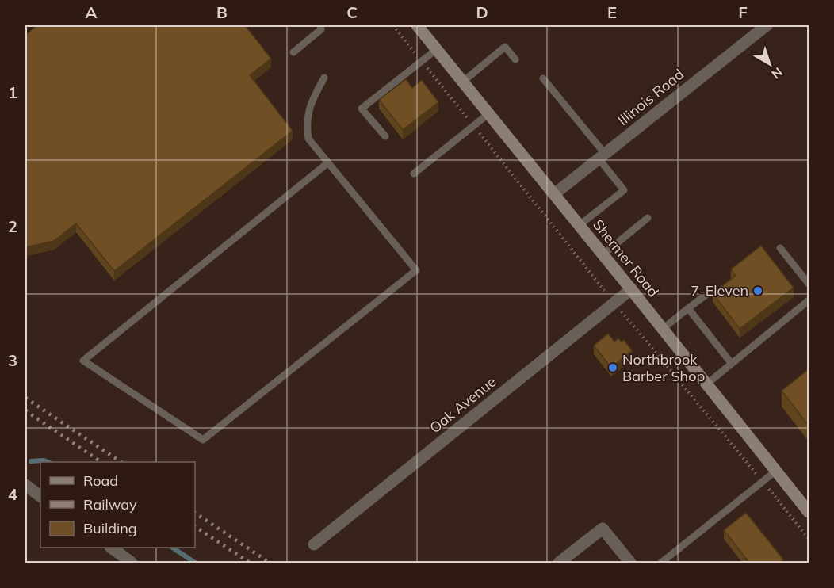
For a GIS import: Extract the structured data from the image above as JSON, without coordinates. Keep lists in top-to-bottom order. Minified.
{"streets":{"main road":["Shermer Road"],"street":["Illinois Road","Oak Avenue"]},"crossings":[["Illinois Road","Shermer Road"],["Shermer Road","Oak Avenue"]],"places":["7-Eleven","Northbrook Barber Shop"],"legend":["Road","Railway","Building"],"north":"bottom right","grid":{"columns":["A","B","C","D","E","F"],"rows":["1","2","3","4"]}}
